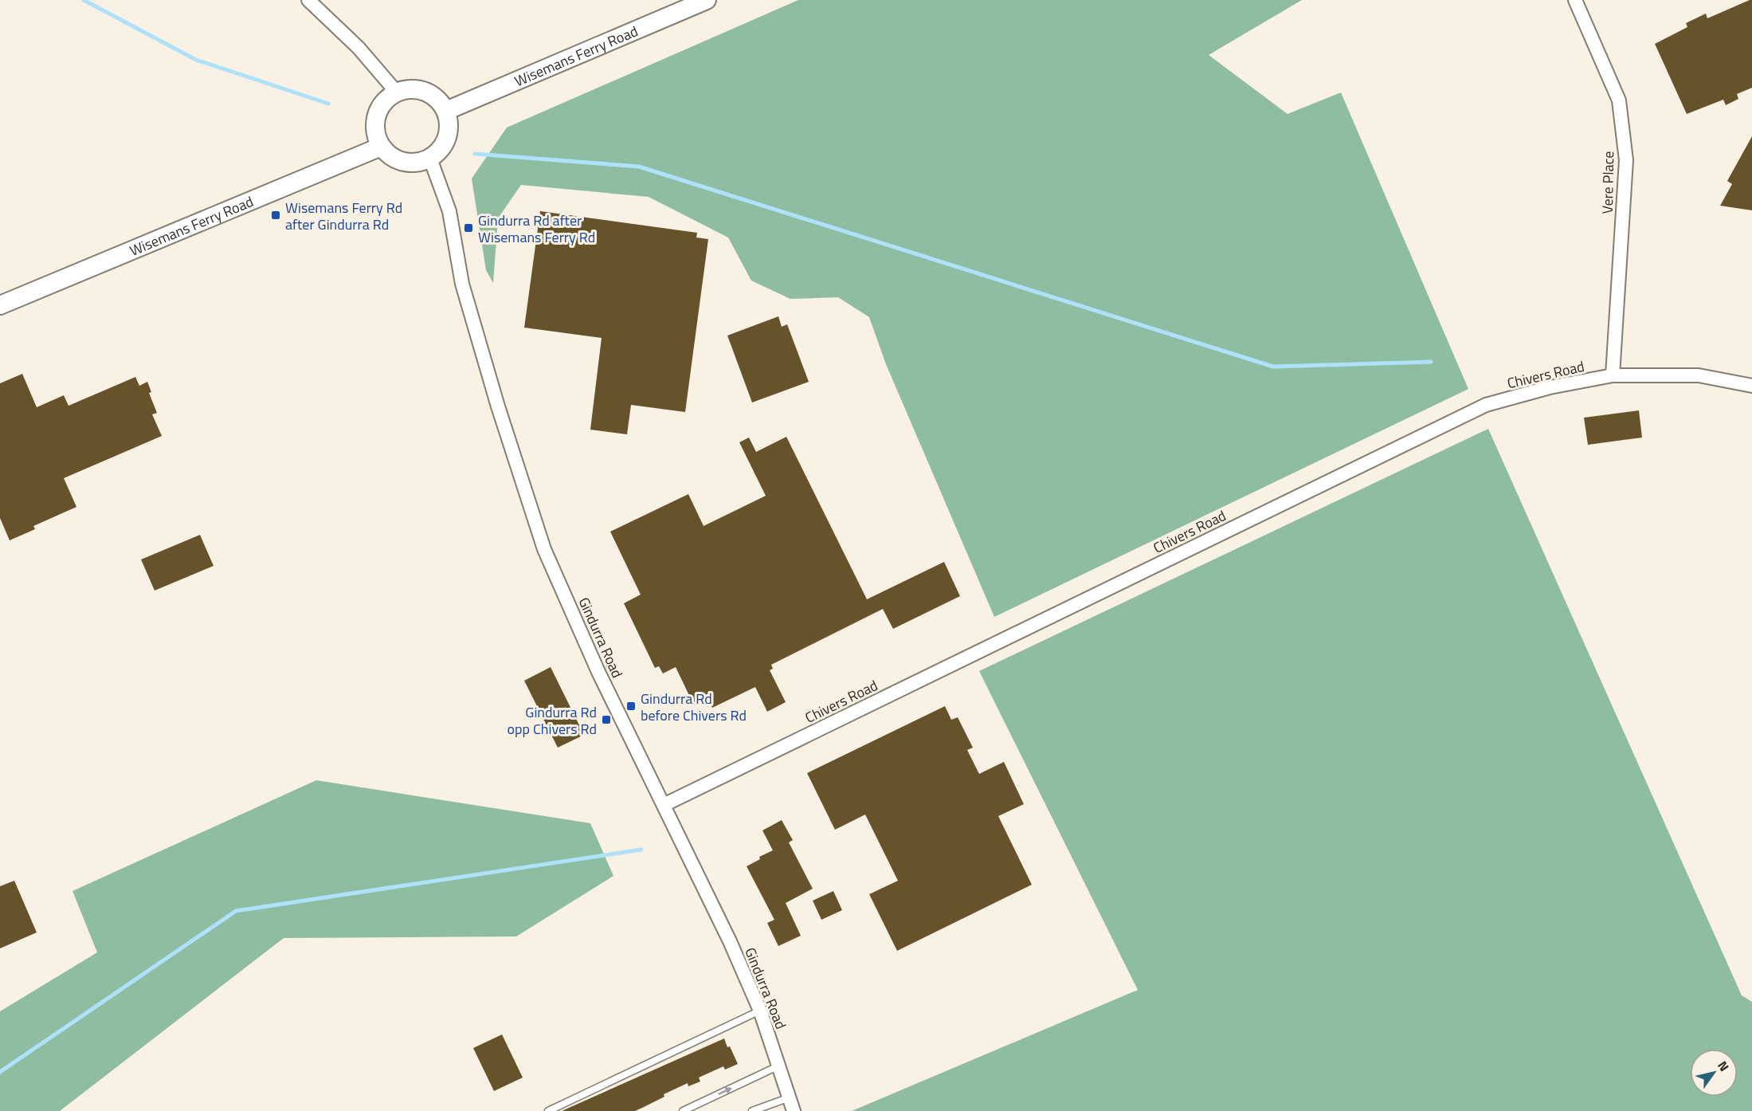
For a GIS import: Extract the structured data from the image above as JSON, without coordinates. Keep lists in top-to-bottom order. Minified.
{"streets":{"main road":["Wisemans Ferry Road"],"street":["Vere Place","Chivers Road","Gindurra Road"]},"crossings":[["Wisemans Ferry Road","Gindurra Road"],["Vere Place","Chivers Road"],["Chivers Road","Gindurra Road"]],"places":{"transit":["Wisemans Ferry Rd after Gindurra Rd","Gindurra Rd after Wisemans Ferry Rd","Gindurra Rd before Chivers Rd","Gindurra Rd opp Chivers Rd"]},"north":"top right"}
